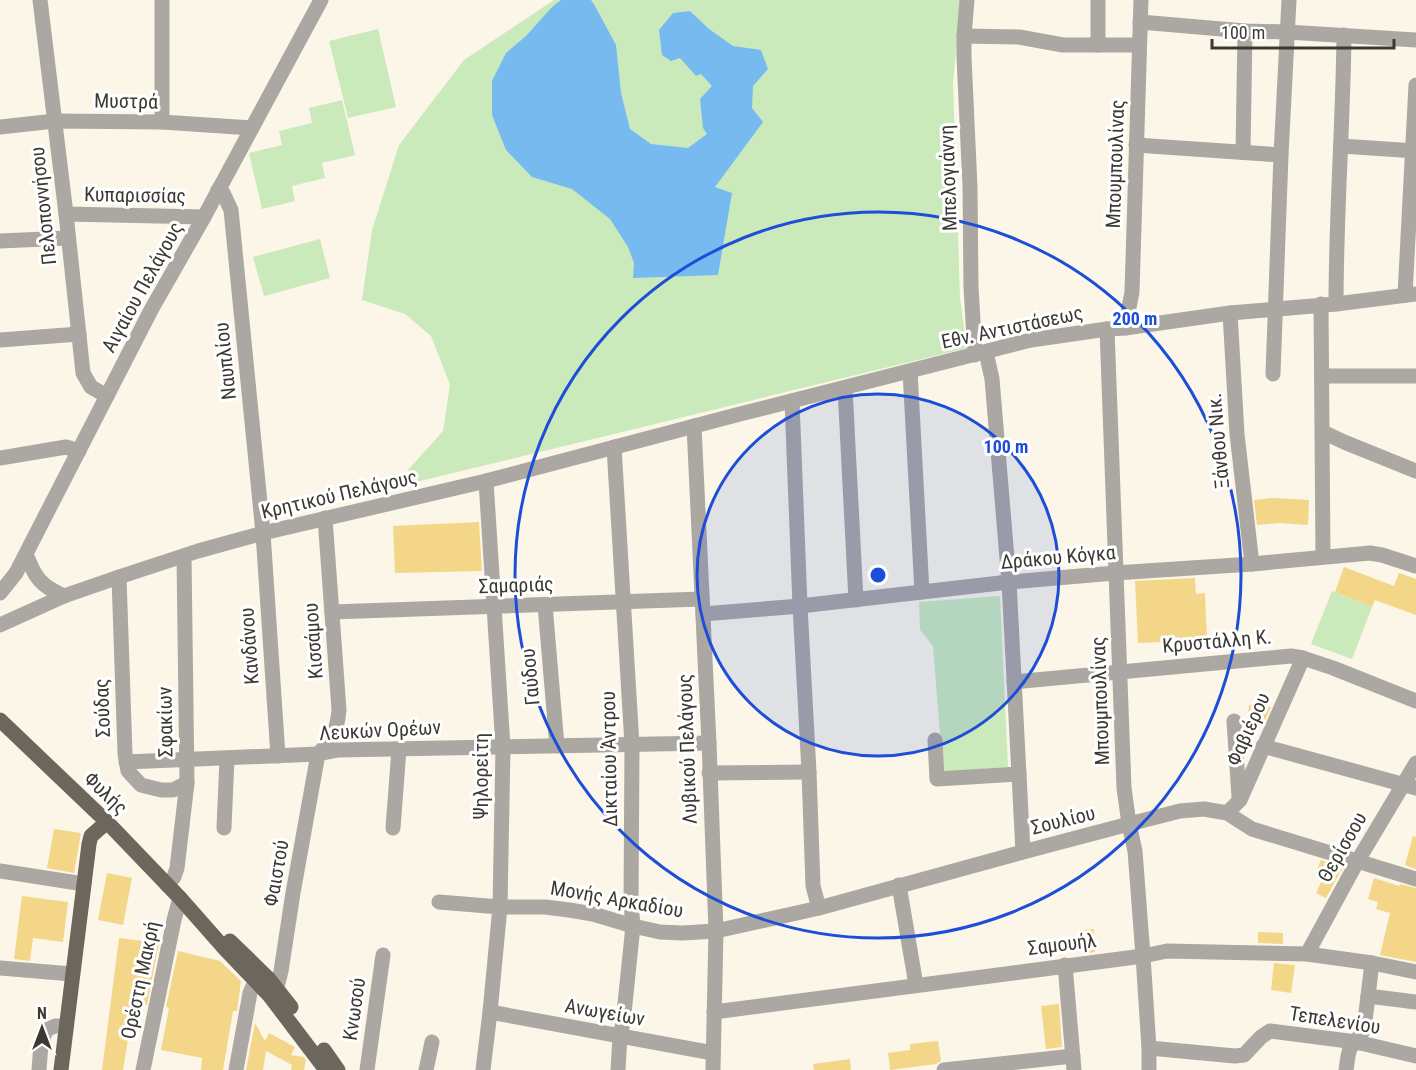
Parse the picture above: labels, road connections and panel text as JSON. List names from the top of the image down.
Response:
{
  "streets": {
    "main road": ["Φυλής"],
    "street": [
      "Μυστρά",
      "Μπουμπουλίνας",
      "Μπελογιάννη",
      "Κυπαρισσίας",
      "Πελοποννήσου",
      "Αιγαίου Πελάγους",
      "Εθν. Αντιστάσεως",
      "Ναυπλίου",
      "Ξάνθου Νικ.",
      "Κρητικού Πελάγους",
      "Δράκου Κόγκα",
      "Σαμαριάς",
      "Κισσάμου",
      "Κρυστάλλη Κ.",
      "Κανδάνου",
      "Γαύδου",
      "Σούδας",
      "Σφακίων",
      "Φαβιέρου",
      "Λευκών Ορέων",
      "Λυβικού Πελάγους",
      "Δικταίου Άντρου",
      "Ψηλορείτη",
      "Σουλίου",
      "Θερίσσου",
      "Φαιστού",
      "Μονής Αρκαδίου",
      "Σαμουήλ",
      "Ορέστη Μακρή",
      "Κνωσού",
      "Ανωγείων",
      "Τεπελενίου"
    ]
  },
  "crossings": [
    ["Μυστρά", "Πελοποννήσου"],
    ["Μυστρά", "Αιγαίου Πελάγους"],
    ["Μπουμπουλίνας", "Εθν. Αντιστάσεως"],
    ["Μπουμπουλίνας", "Δράκου Κόγκα"],
    ["Μπουμπουλίνας", "Κρυστάλλη Κ."],
    ["Μπουμπουλίνας", "Σουλίου"],
    ["Μπουμπουλίνας", "Σαμουήλ"],
    ["Μπουμπουλίνας", "Τεπελενίου"],
    ["Μπελογιάννη", "Εθν. Αντιστάσεως"],
    ["Μπελογιάννη", "Δράκου Κόγκα"],
    ["Μπελογιάννη", "Κρυστάλλη Κ."],
    ["Μπελογιάννη", "Σουλίου"],
    ["Κυπαρισσίας", "Πελοποννήσου"],
    ["Κυπαρισσίας", "Αιγαίου Πελάγους"],
    ["Πελοποννήσου", "Αιγαίου Πελάγους"],
    ["Αιγαίου Πελάγους", "Ναυπλίου"],
    ["Εθν. Αντιστάσεως", "Ξάνθου Νικ."],
    ["Εθν. Αντιστάσεως", "Κρητικού Πελάγους"],
    ["Εθν. Αντιστάσεως", "Λυβικού Πελάγους"],
    ["Ναυπλίου", "Κρητικού Πελάγους"],
    ["Ναυπλίου", "Κανδάνου"],
    ["Ξάνθου Νικ.", "Δράκου Κόγκα"],
    ["Κρητικού Πελάγους", "Κισσάμου"],
    ["Κρητικού Πελάγους", "Κανδάνου"],
    ["Κρητικού Πελάγους", "Σούδας"],
    ["Κρητικού Πελάγους", "Σφακίων"],
    ["Κρητικού Πελάγους", "Λυβικού Πελάγους"],
    ["Κρητικού Πελάγους", "Δικταίου Άντρου"],
    ["Κρητικού Πελάγους", "Ψηλορείτη"],
    ["Δράκου Κόγκα", "Σαμαριάς"],
    ["Δράκου Κόγκα", "Λυβικού Πελάγους"],
    ["Σαμαριάς", "Κισσάμου"],
    ["Σαμαριάς", "Γαύδου"],
    ["Σαμαριάς", "Λυβικού Πελάγους"],
    ["Σαμαριάς", "Δικταίου Άντρου"],
    ["Σαμαριάς", "Ψηλορείτη"],
    ["Κισσάμου", "Λευκών Ορέων"],
    ["Κισσάμου", "Φαιστού"],
    ["Κρυστάλλη Κ.", "Φαβιέρου"],
    ["Κανδάνου", "Λευκών Ορέων"],
    ["Γαύδου", "Λευκών Ορέων"],
    ["Σούδας", "Σφακίων"],
    ["Σούδας", "Λευκών Ορέων"],
    ["Σφακίων", "Λευκών Ορέων"],
    ["Σφακίων", "Φυλής"],
    ["Φαβιέρου", "Σουλίου"],
    ["Λευκών Ορέων", "Λυβικού Πελάγους"],
    ["Λευκών Ορέων", "Δικταίου Άντρου"],
    ["Λευκών Ορέων", "Ψηλορείτη"],
    ["Λευκών Ορέων", "Φαιστού"],
    ["Λυβικού Πελάγους", "Σουλίου"],
    ["Λυβικού Πελάγους", "Μονής Αρκαδίου"],
    ["Λυβικού Πελάγους", "Σαμουήλ"],
    ["Λυβικού Πελάγους", "Ανωγείων"],
    ["Δικταίου Άντρου", "Μονής Αρκαδίου"],
    ["Δικταίου Άντρου", "Ανωγείων"],
    ["Ψηλορείτη", "Μονής Αρκαδίου"],
    ["Ψηλορείτη", "Ανωγείων"],
    ["Φυλής", "Φαιστού"],
    ["Φυλής", "Ορέστη Μακρή"],
    ["Σουλίου", "Θερίσσου"],
    ["Σουλίου", "Μονής Αρκαδίου"],
    ["Θερίσσου", "Σαμουήλ"]
  ],
  "scale_bar": "100 m",
  "north": "top",
  "rings": ["200 m", "100 m"]
}
